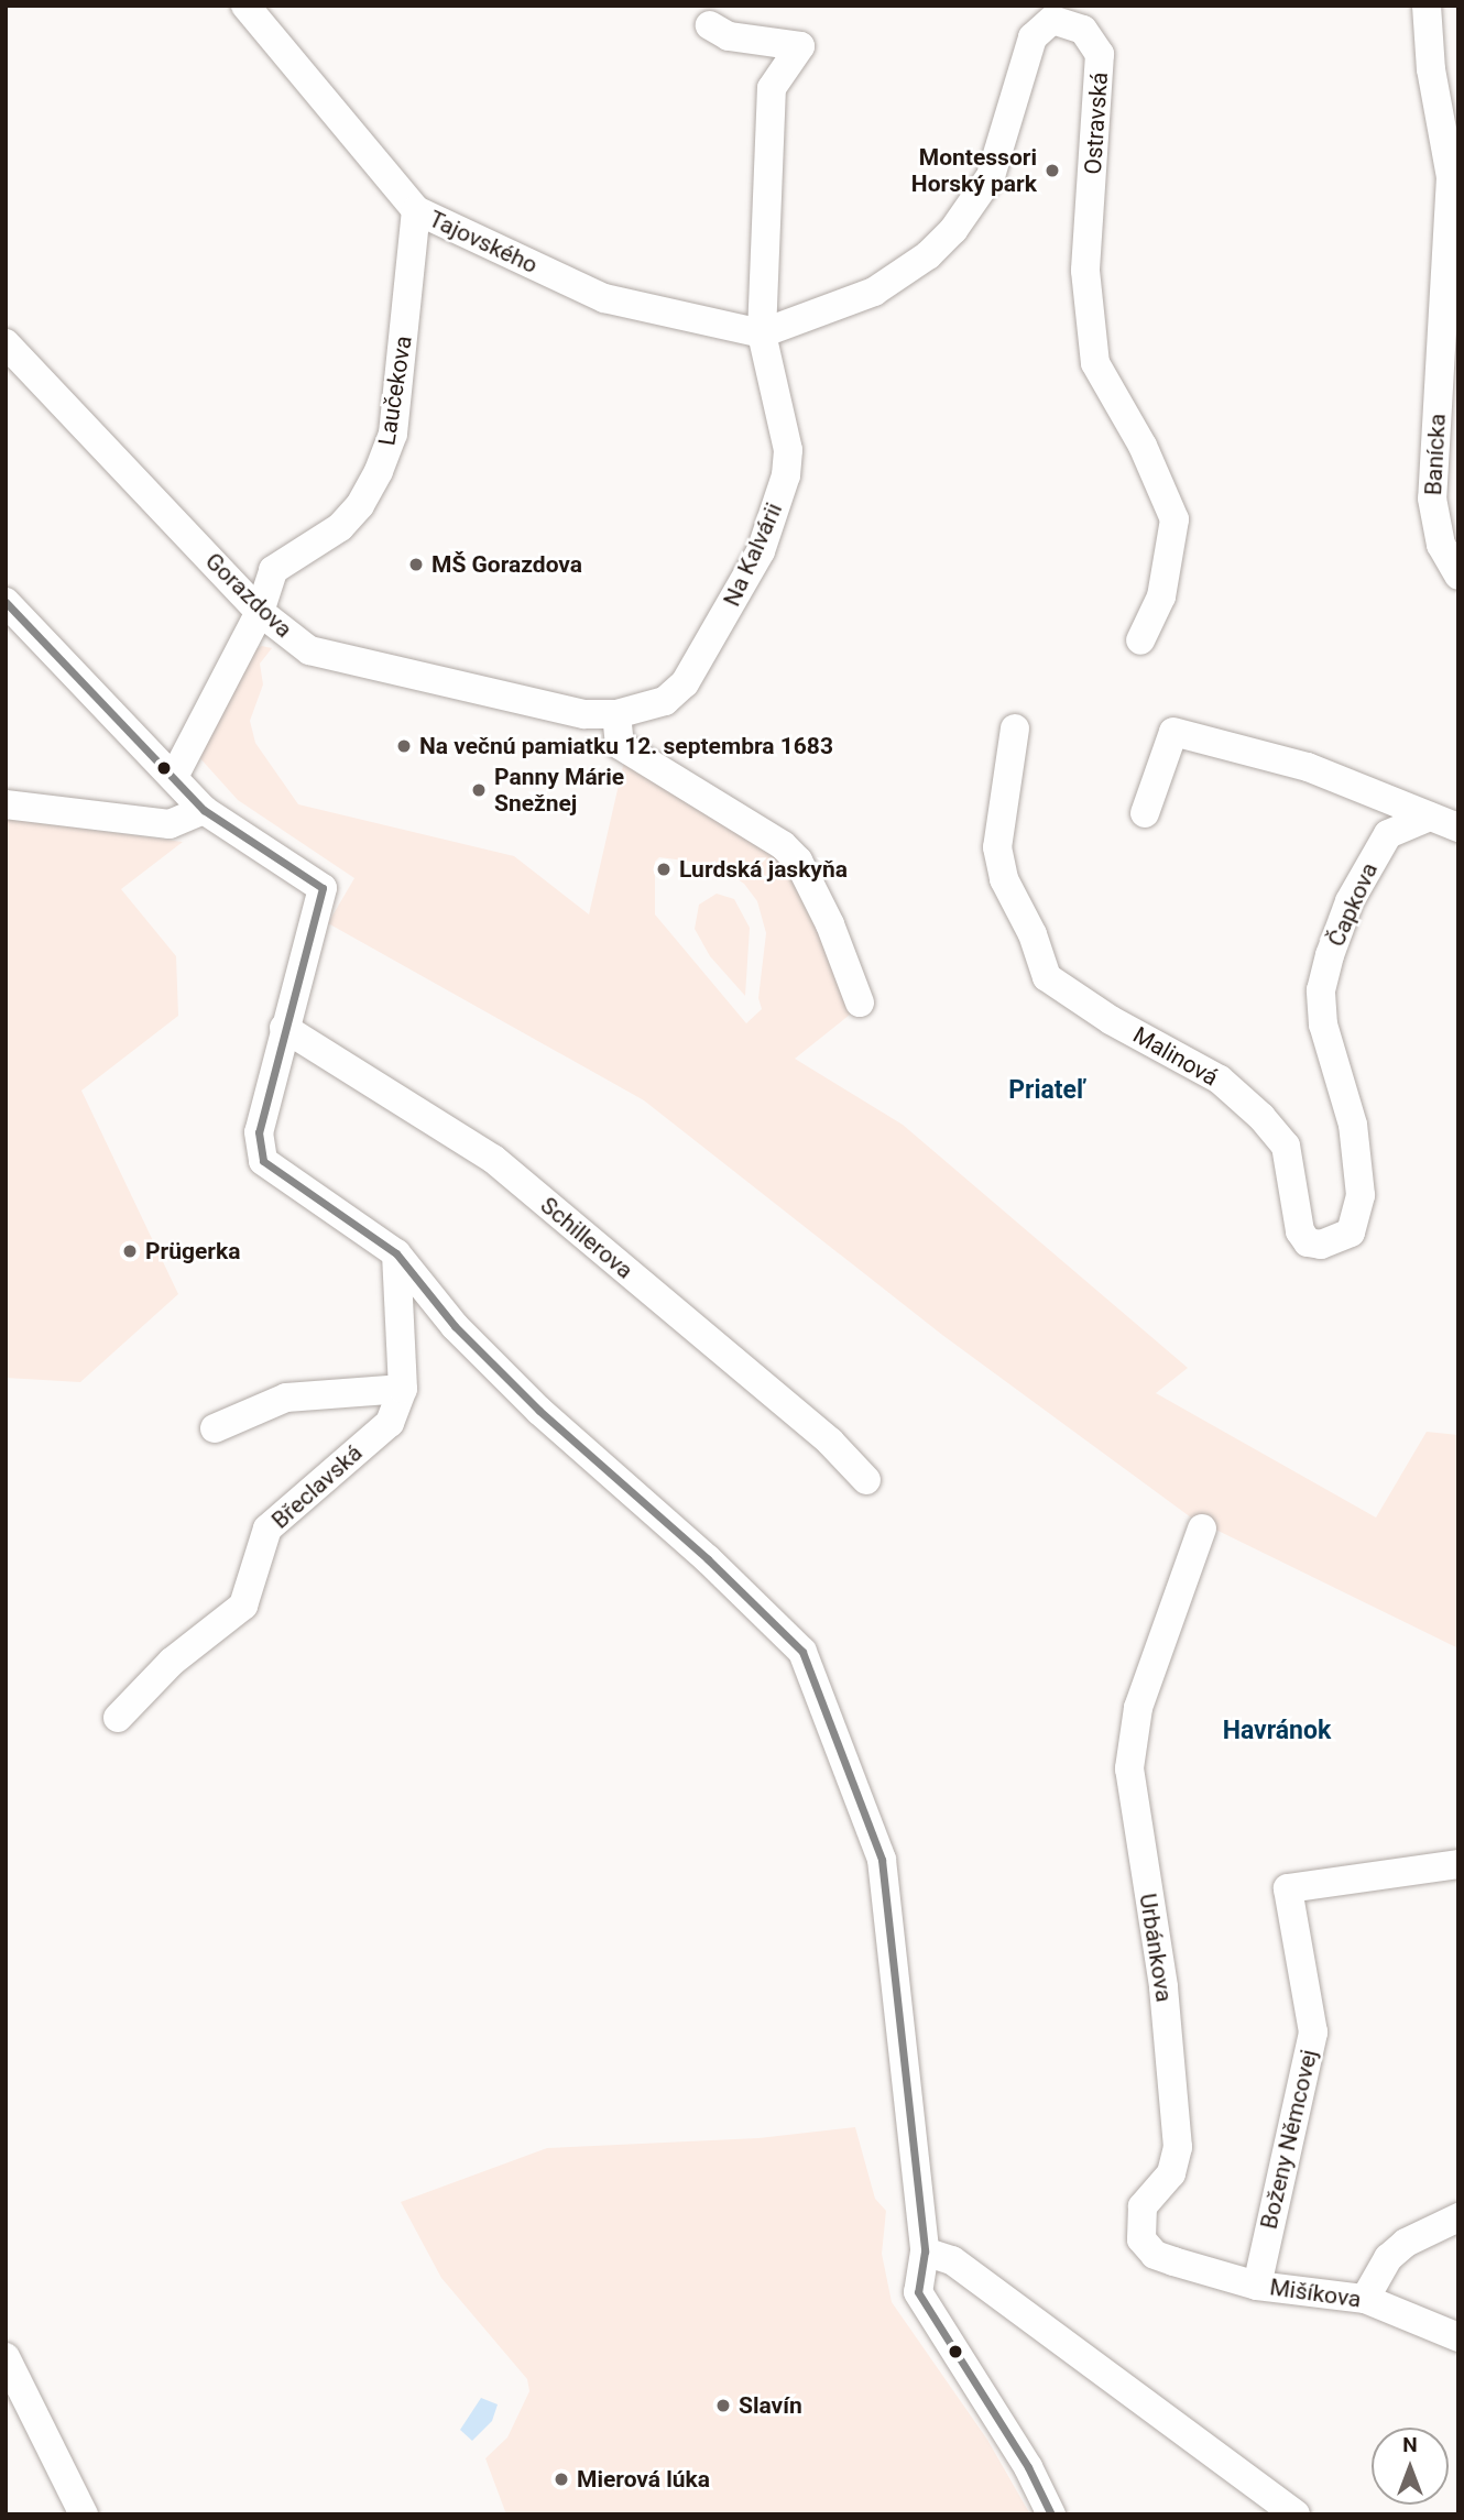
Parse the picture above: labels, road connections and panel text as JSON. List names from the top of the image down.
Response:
{
  "streets": {
    "street": [
      "Ostravská",
      "Tajovského",
      "Laučekova",
      "Banícka",
      "Na Kalvárii",
      "Gorazdova",
      "Čapkova",
      "Malinová",
      "Schillerova",
      "Břeclavská",
      "Urbánkova",
      "Boženy Němcovej",
      "Mišíkova"
    ]
  },
  "crossings": [
    ["Ostravská", "Tajovského"],
    ["Ostravská", "Na Kalvárii"],
    ["Tajovského", "Laučekova"],
    ["Tajovského", "Na Kalvárii"],
    ["Laučekova", "Gorazdova"],
    ["Na Kalvárii", "Gorazdova"],
    ["Čapkova", "Malinová"],
    ["Urbánkova", "Boženy Němcovej"],
    ["Urbánkova", "Mišíkova"],
    ["Boženy Němcovej", "Mišíkova"]
  ],
  "districts": ["Priateľ", "Havránok"],
  "places": [
    "Montessori Horský park",
    "MŠ Gorazdova",
    "Na večnú pamiatku 12. septembra 1683",
    "Panny Márie Snežnej",
    "Lurdská jaskyňa",
    "Prügerka",
    "Slavín",
    "Mierová lúka"
  ],
  "north": "top"
}
